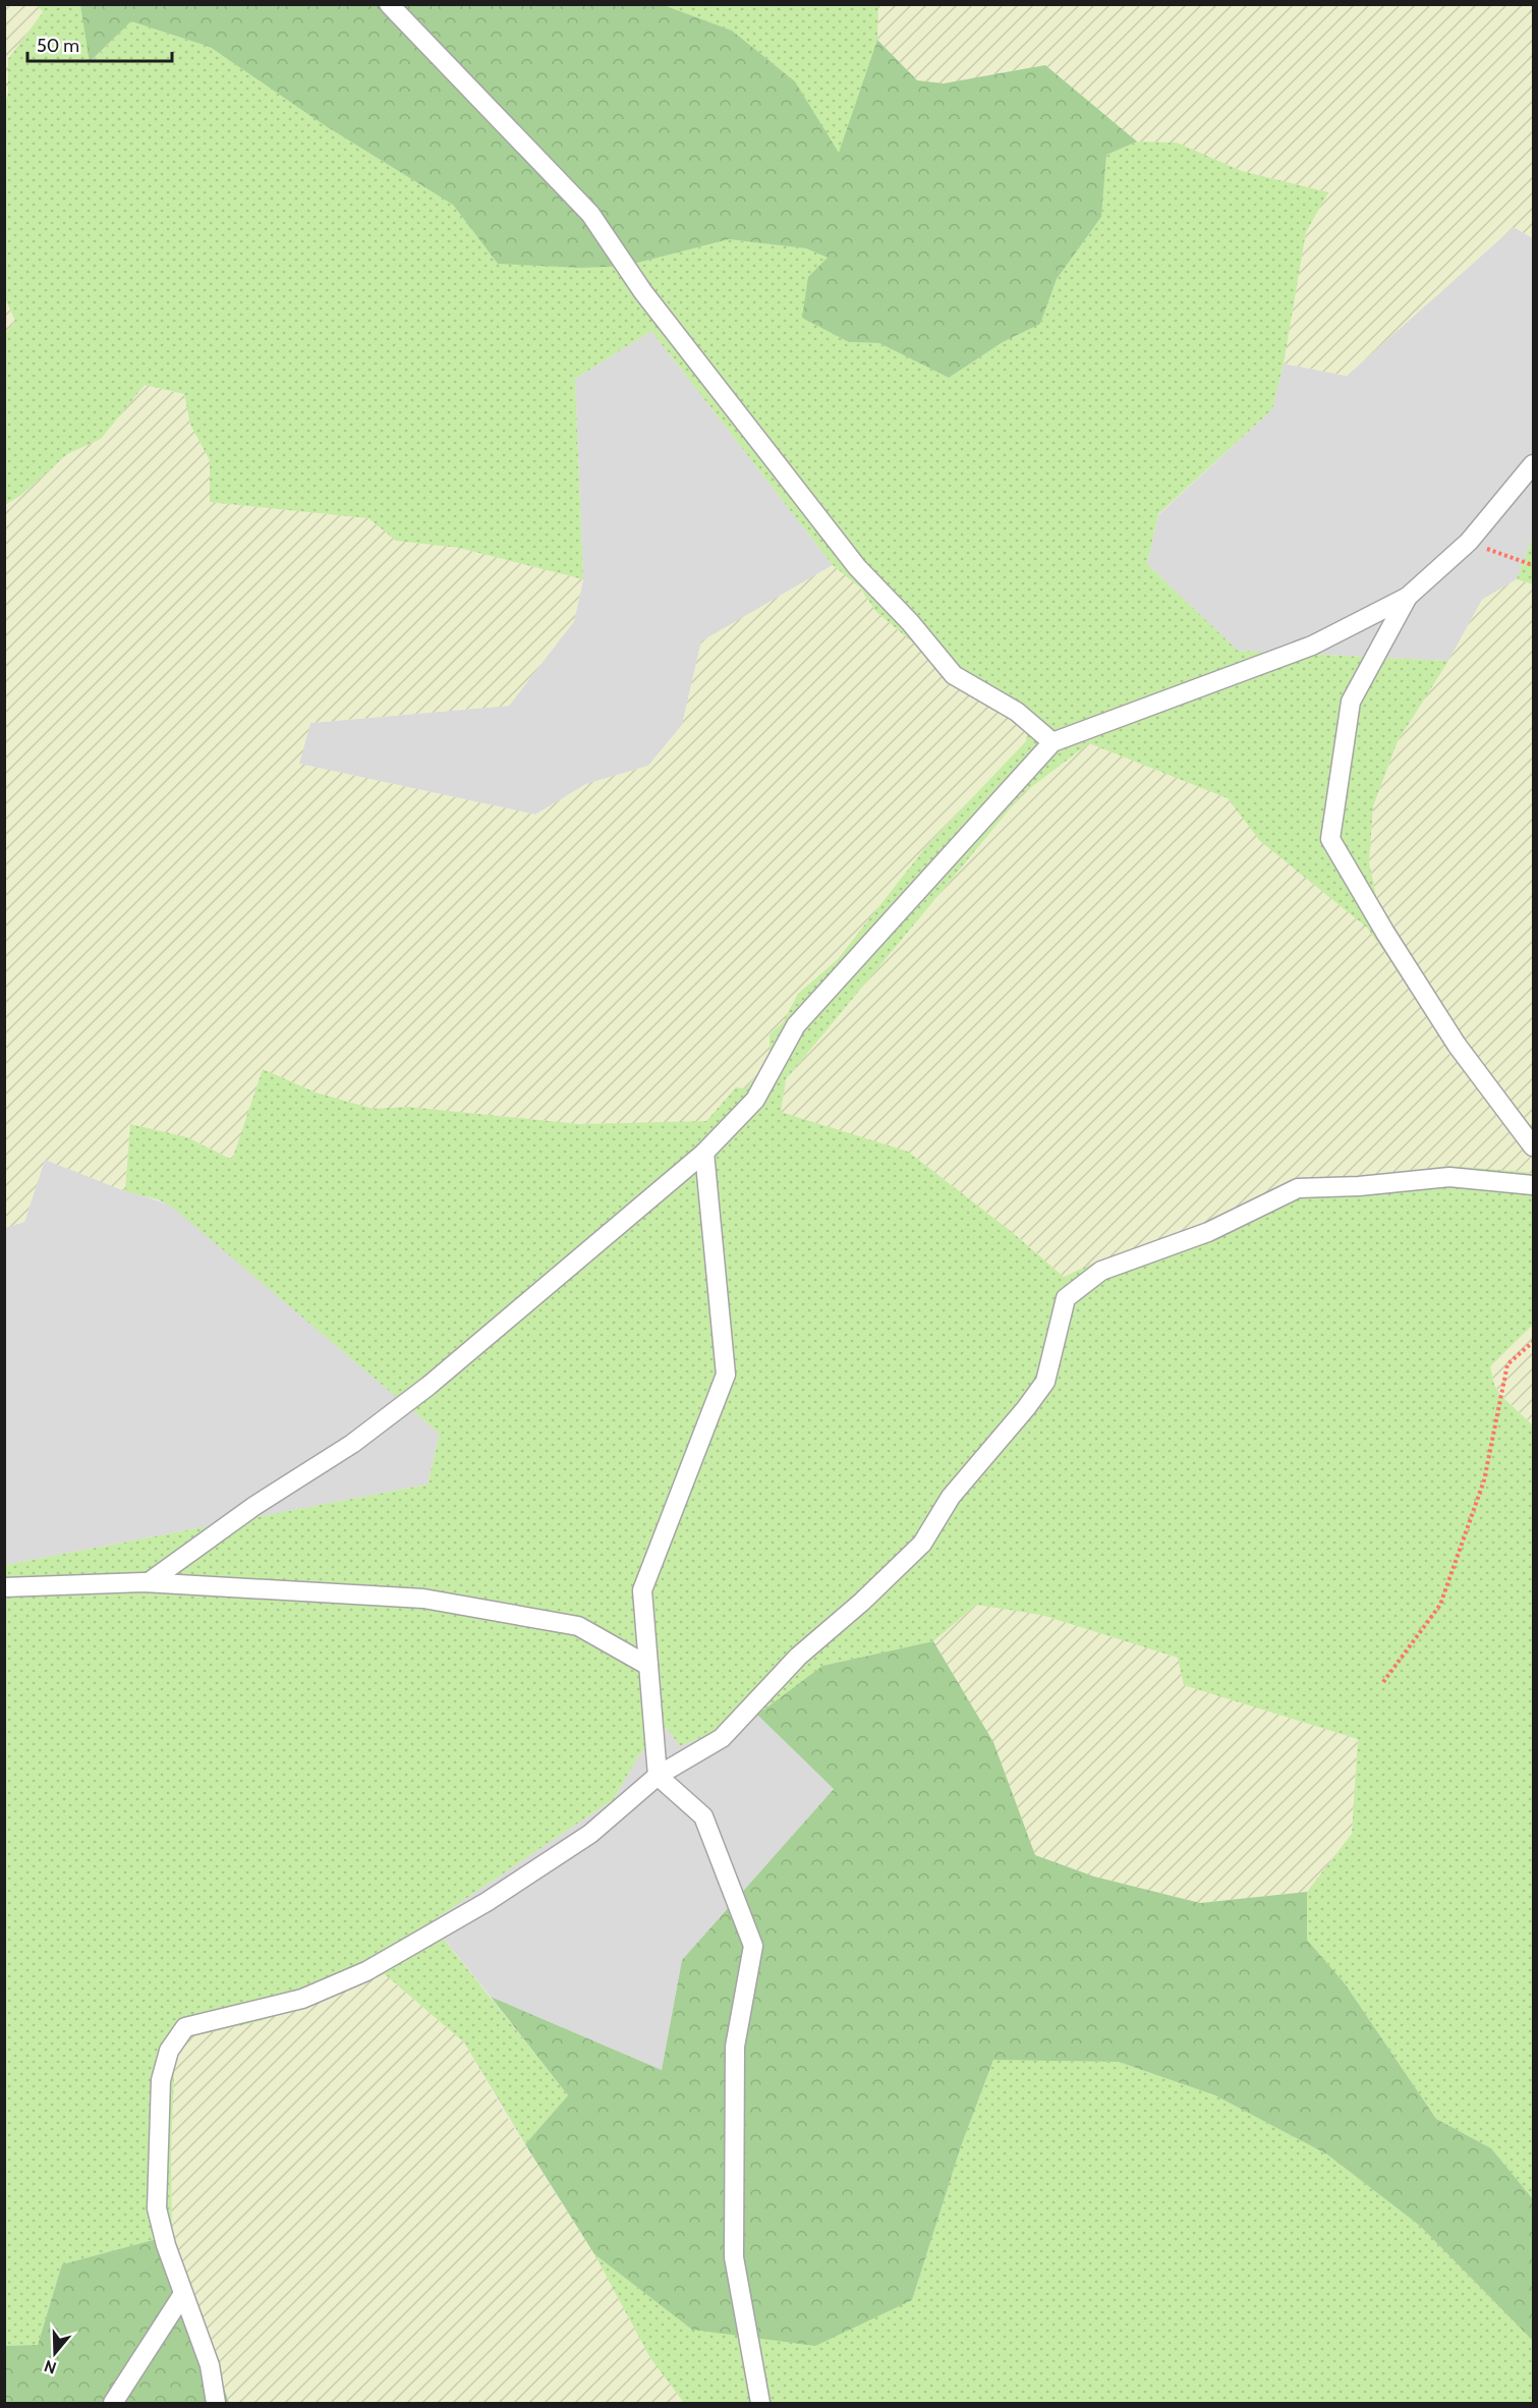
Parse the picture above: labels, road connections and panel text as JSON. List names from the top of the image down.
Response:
{
  "scale_bar": "50 m",
  "north": "bottom"
}
